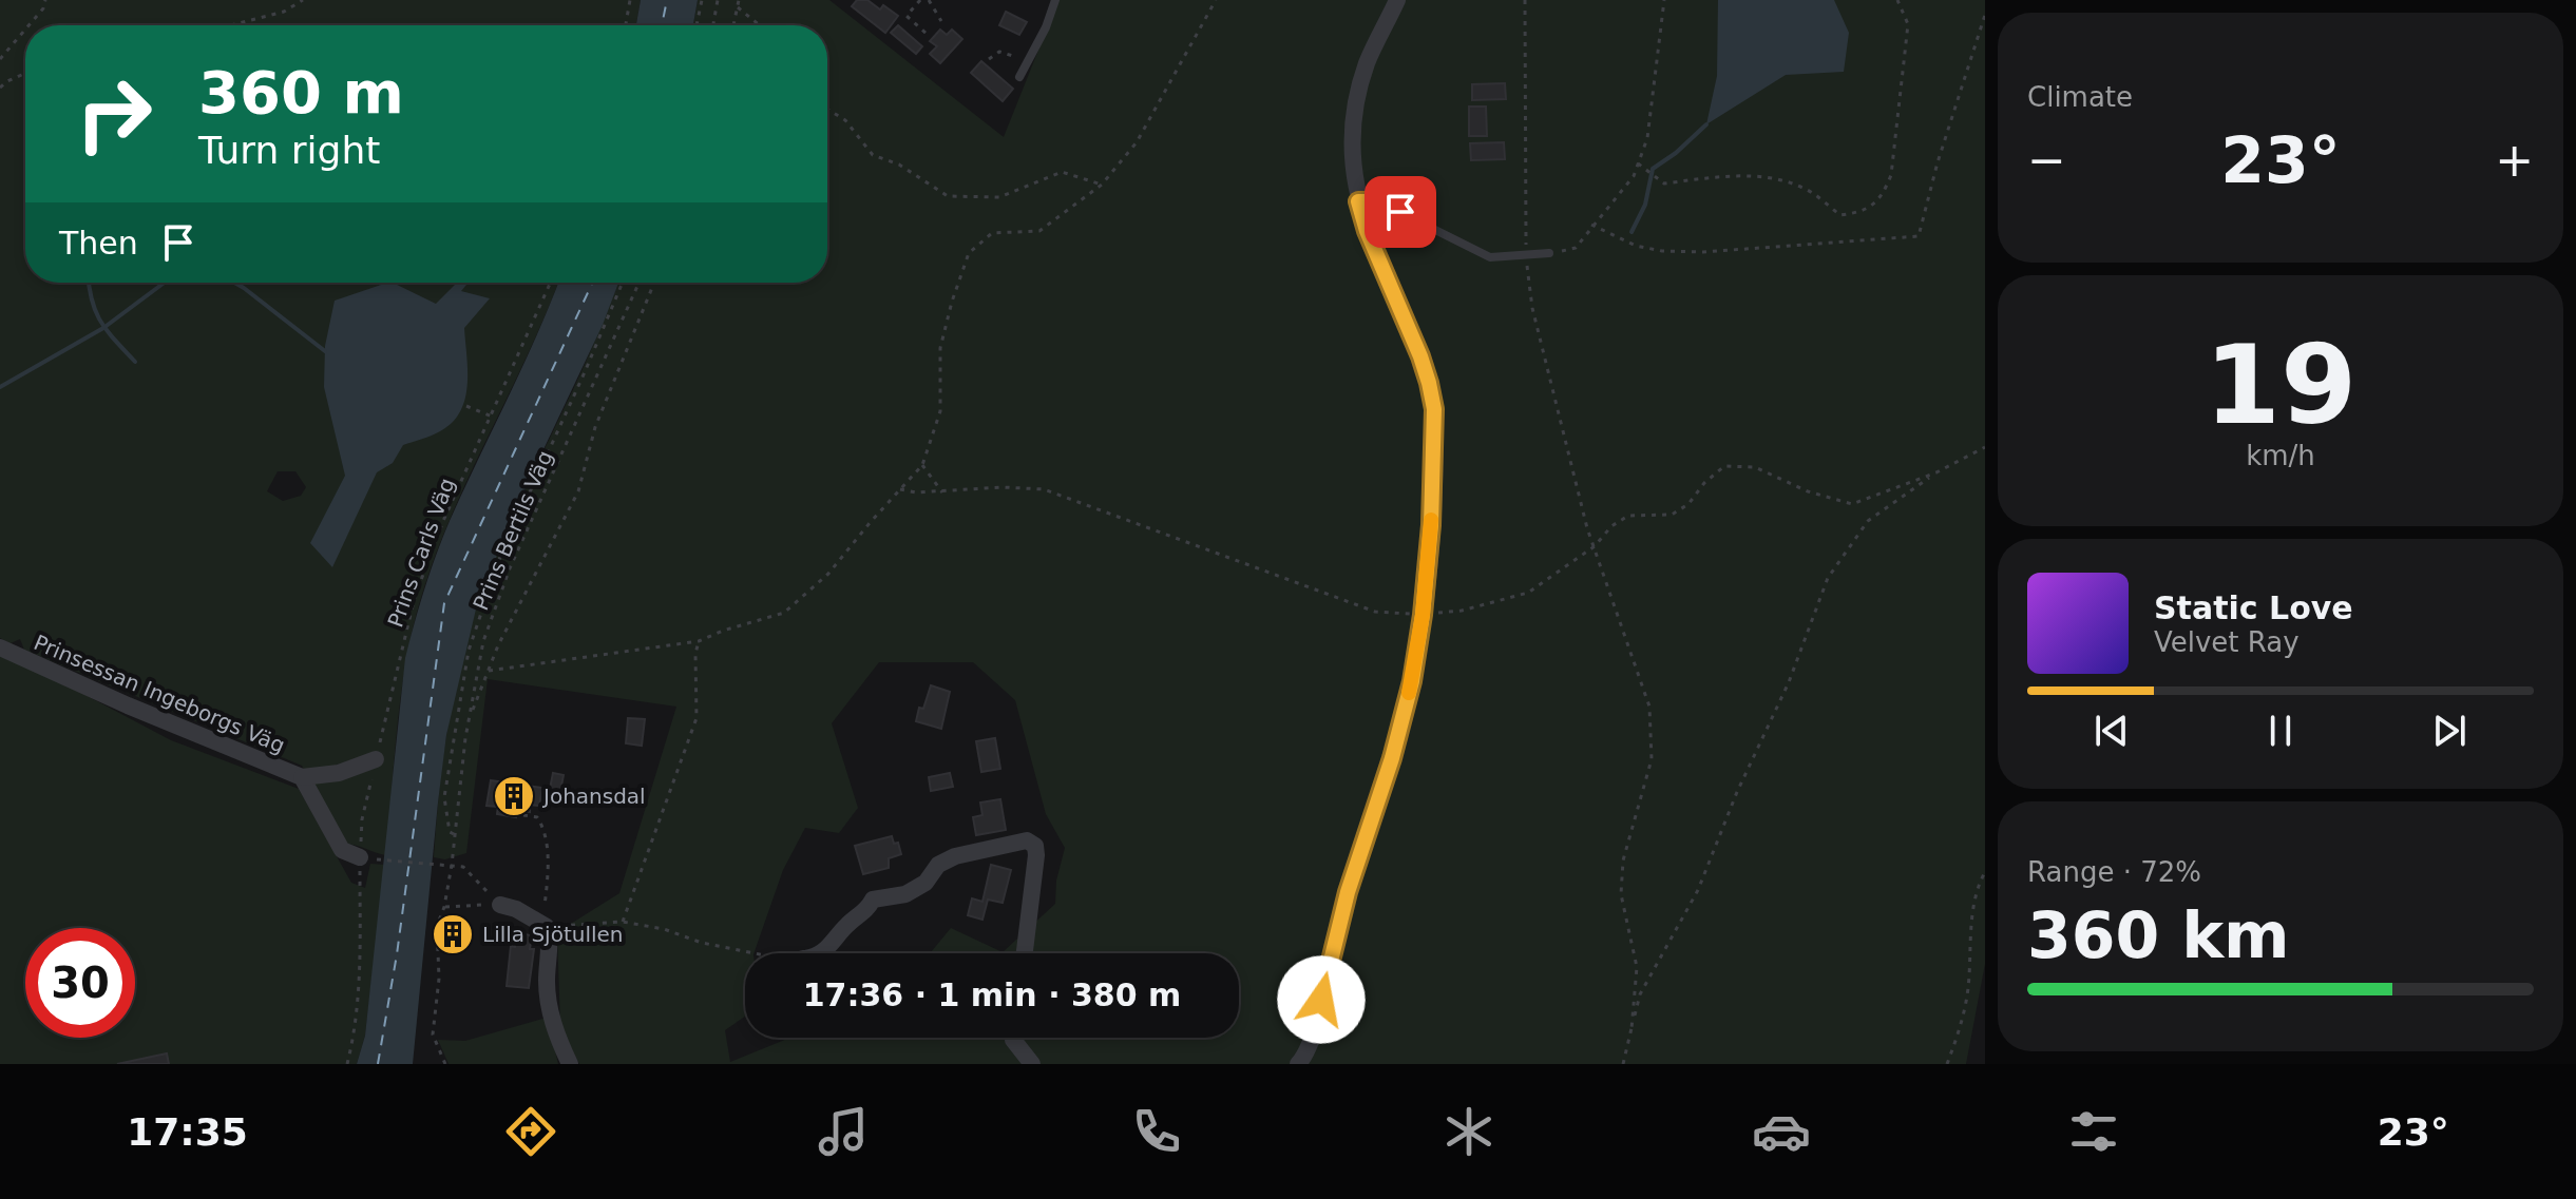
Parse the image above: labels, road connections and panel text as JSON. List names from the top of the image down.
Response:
{
  "streets": {
    "street": ["Prinsessan Ingeborgs Väg"],
    "path": ["Prins Bertils Väg", "Prins Carls Väg"]
  },
  "crossings": [
    ["Prins Carls Väg", "Prinsessan Ingeborgs Väg"]
  ],
  "places": {
    "building": ["Johansdal", "Lilla Sjötullen"]
  },
  "page": {
    "tile": [
      "Climate",
      ["19", "km/h"],
      ["Range · 72%", "360 km"]
    ],
    "turn": ["360 m", "Turn right"],
    "heat": ["−", "23°", "+"],
    "then": "Then",
    "song": ["Static Love", "Velvet Ray"],
    "limit": "30",
    "trip": "17:36 · 1 min · 380 m",
    "tabs": ["17:35", "23°"]
  }
}
